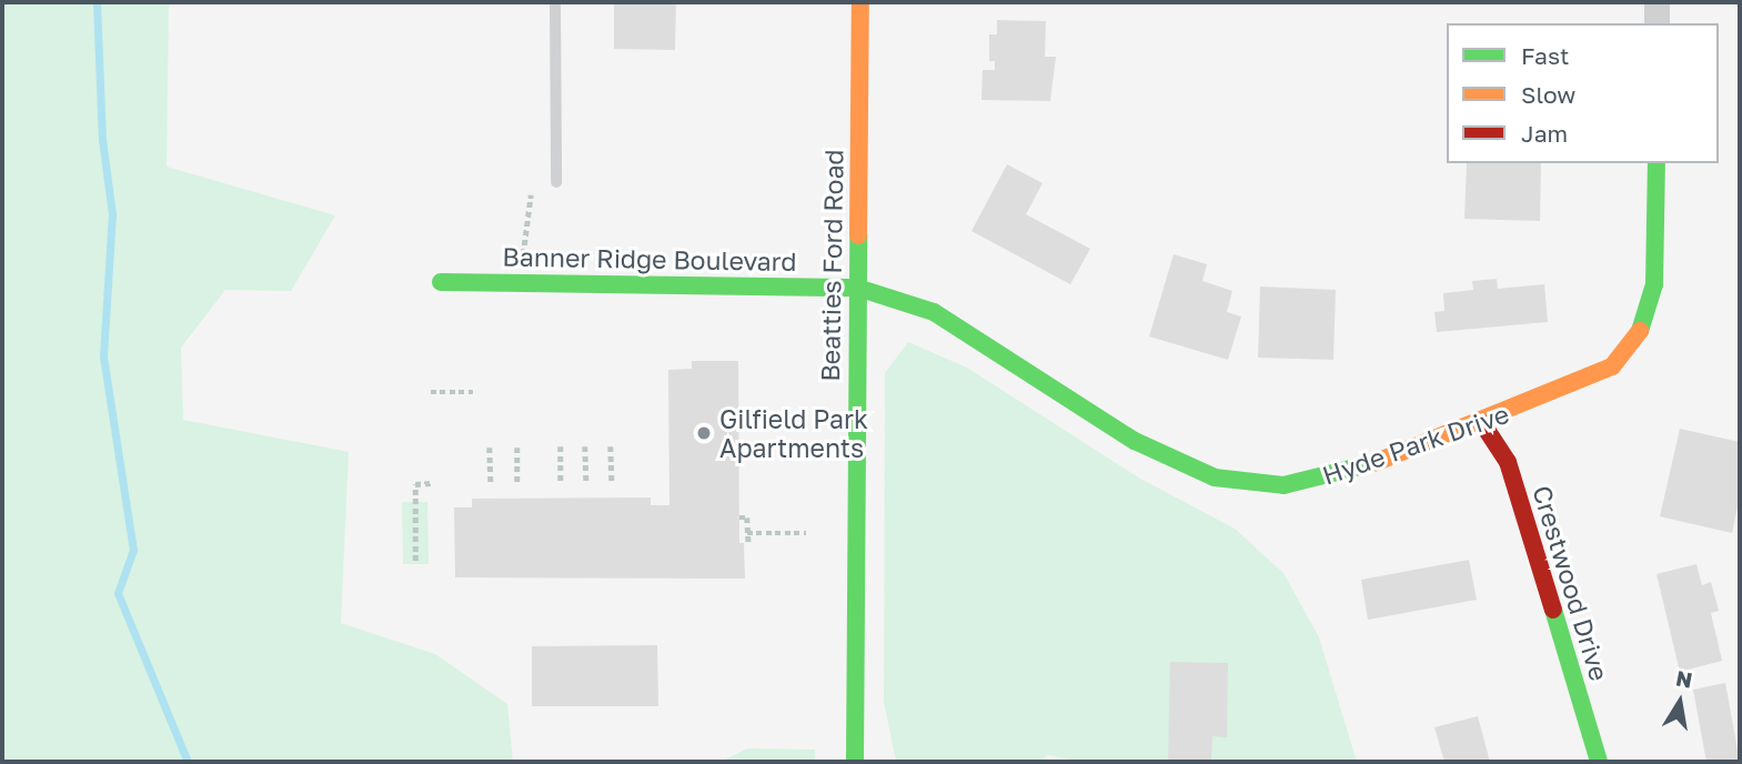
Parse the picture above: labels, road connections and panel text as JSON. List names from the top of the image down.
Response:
{
  "streets": {
    "street": [
      "Banner Ridge Boulevard",
      "Beatties Ford Road",
      "Hyde Park Drive",
      "Crestwood Drive"
    ]
  },
  "crossings": [
    ["Banner Ridge Boulevard", "Beatties Ford Road"],
    ["Banner Ridge Boulevard", "Hyde Park Drive"],
    ["Beatties Ford Road", "Hyde Park Drive"],
    ["Hyde Park Drive", "Crestwood Drive"]
  ],
  "places": ["Gilfield Park Apartments"],
  "legend": ["Fast", "Slow", "Jam"],
  "north": "top"
}
